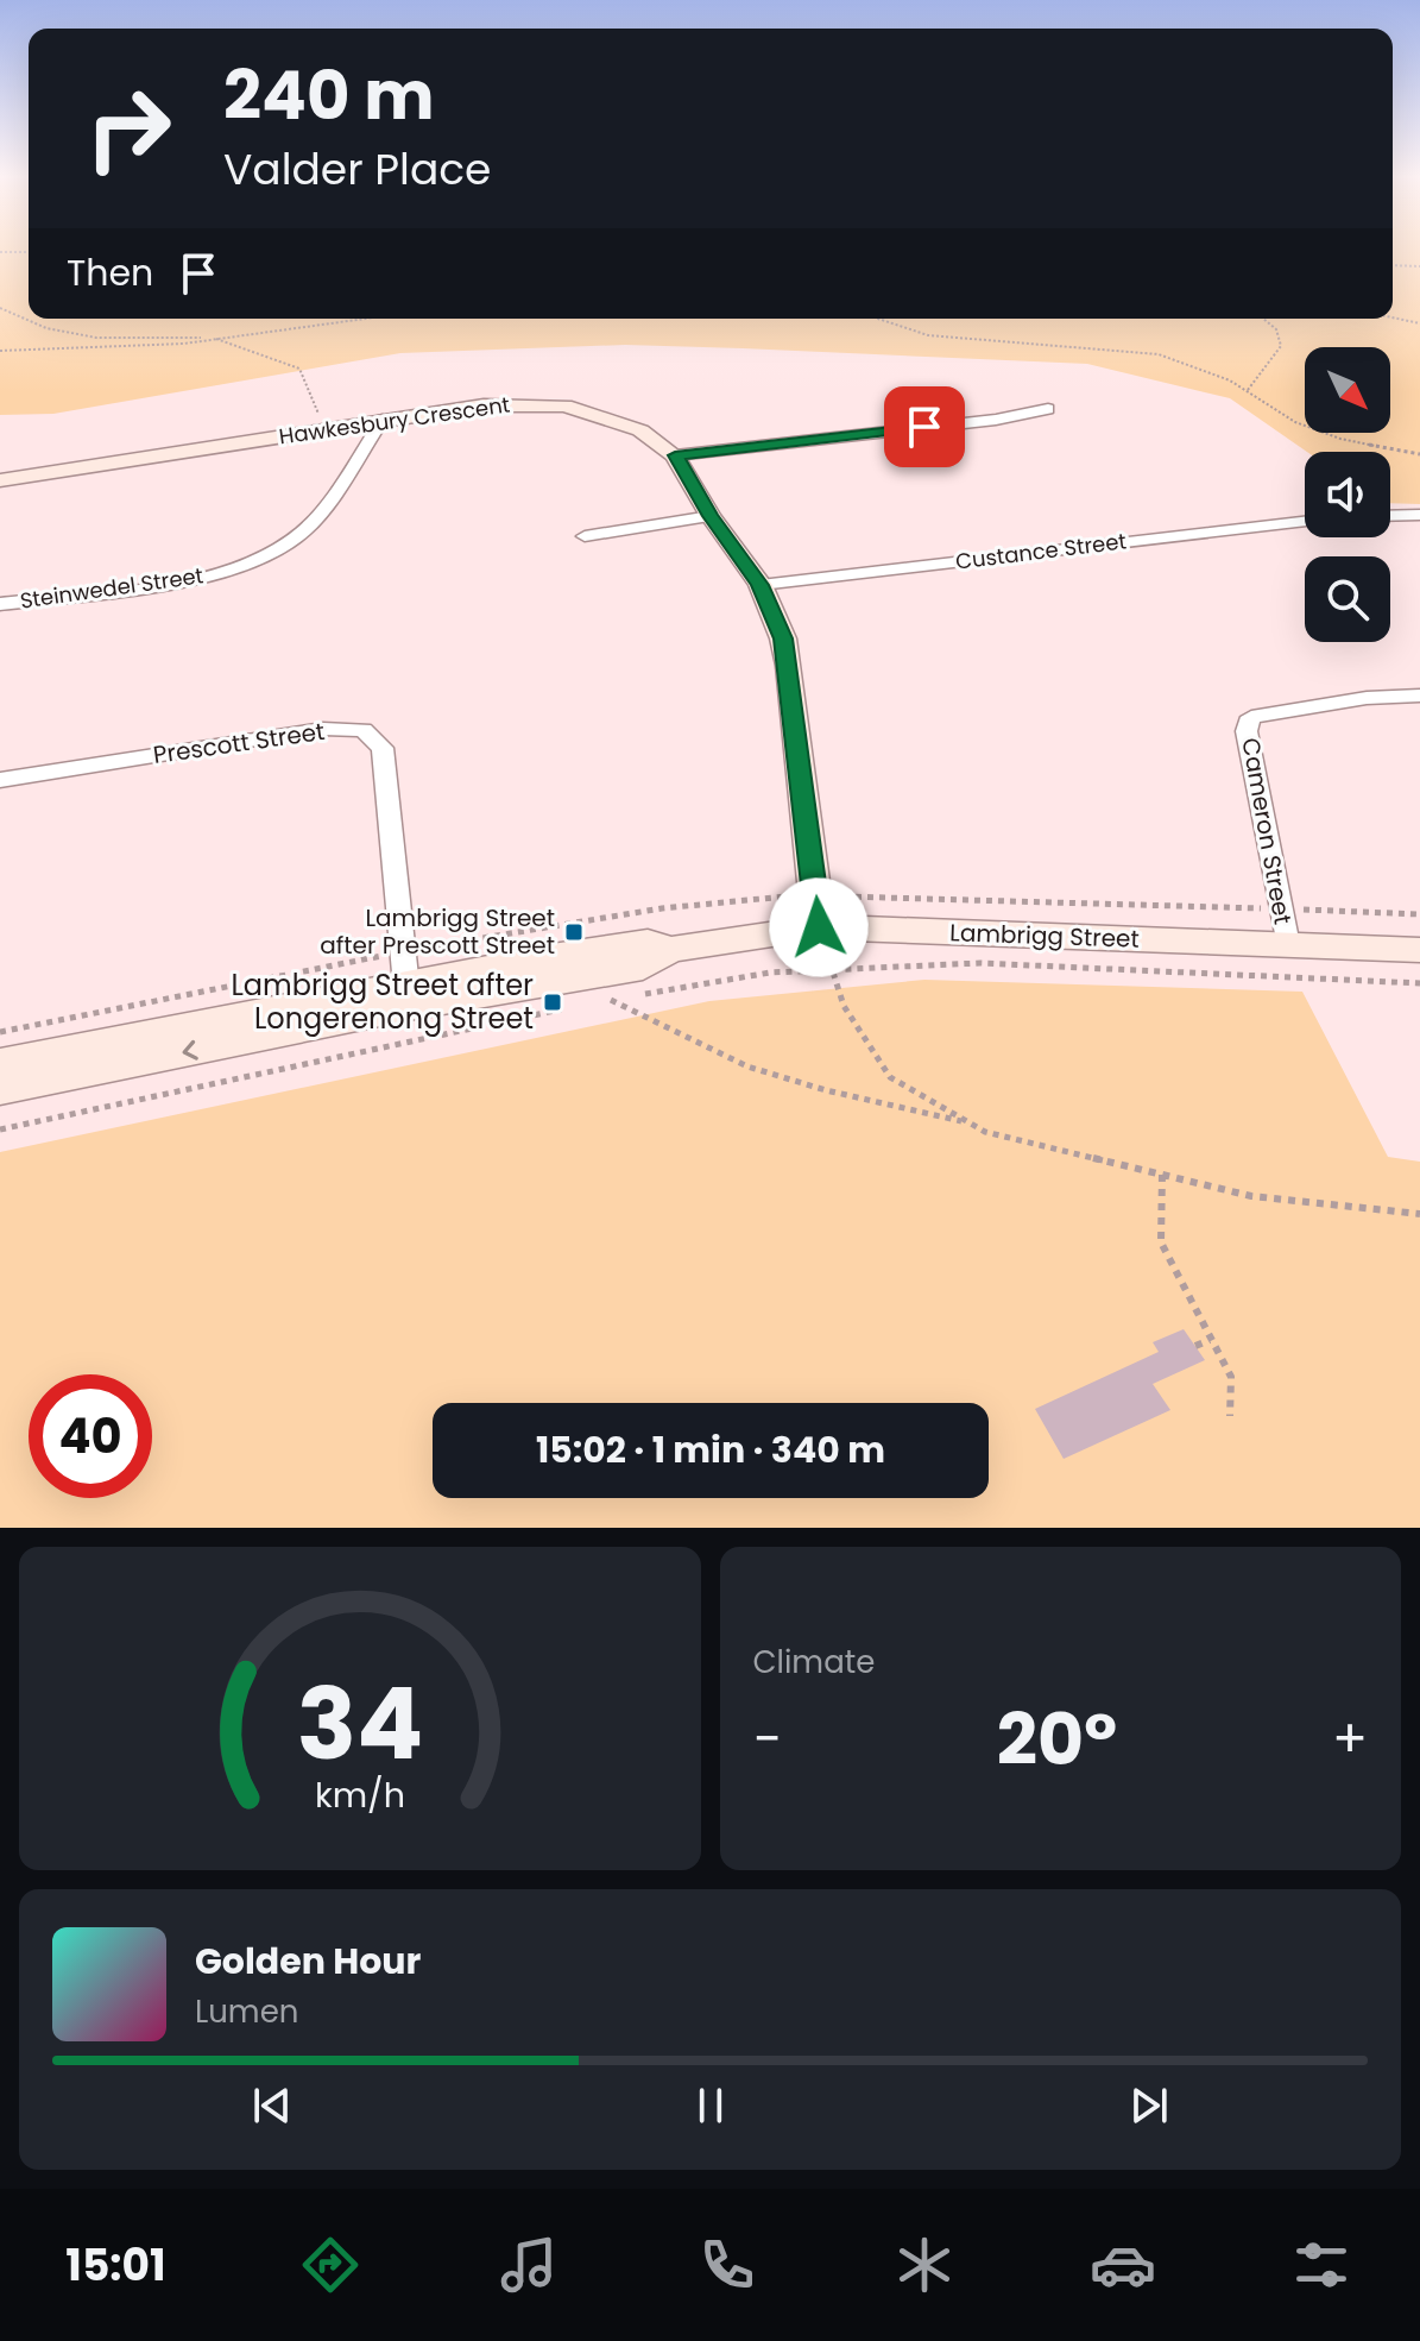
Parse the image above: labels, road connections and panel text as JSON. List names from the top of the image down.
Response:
{
  "streets": {
    "street": [
      "Hawkesbury Crescent",
      "Custance Street",
      "Steinwedel Street",
      "Prescott Street",
      "Cameron Street",
      "Lambrigg Street"
    ]
  },
  "crossings": [
    ["Hawkesbury Crescent", "Custance Street"],
    ["Hawkesbury Crescent", "Steinwedel Street"],
    ["Hawkesbury Crescent", "Lambrigg Street"],
    ["Prescott Street", "Lambrigg Street"],
    ["Cameron Street", "Lambrigg Street"]
  ],
  "places": {
    "transit": ["Lambrigg Street after Prescott Street", "Lambrigg Street after Longerenong Street"]
  },
  "north": "bottom right",
  "page": {
    "turn": ["240 m", "Valder Place"],
    "then": "Then",
    "limit": "40",
    "trip": "15:02 · 1 min · 340 m",
    "tile": "Climate",
    "heat": ["−", "20°", "+"],
    "song": ["Golden Hour", "Lumen"],
    "tabs": "15:01",
    "gauge": ["34", "km/h"]
  }
}
